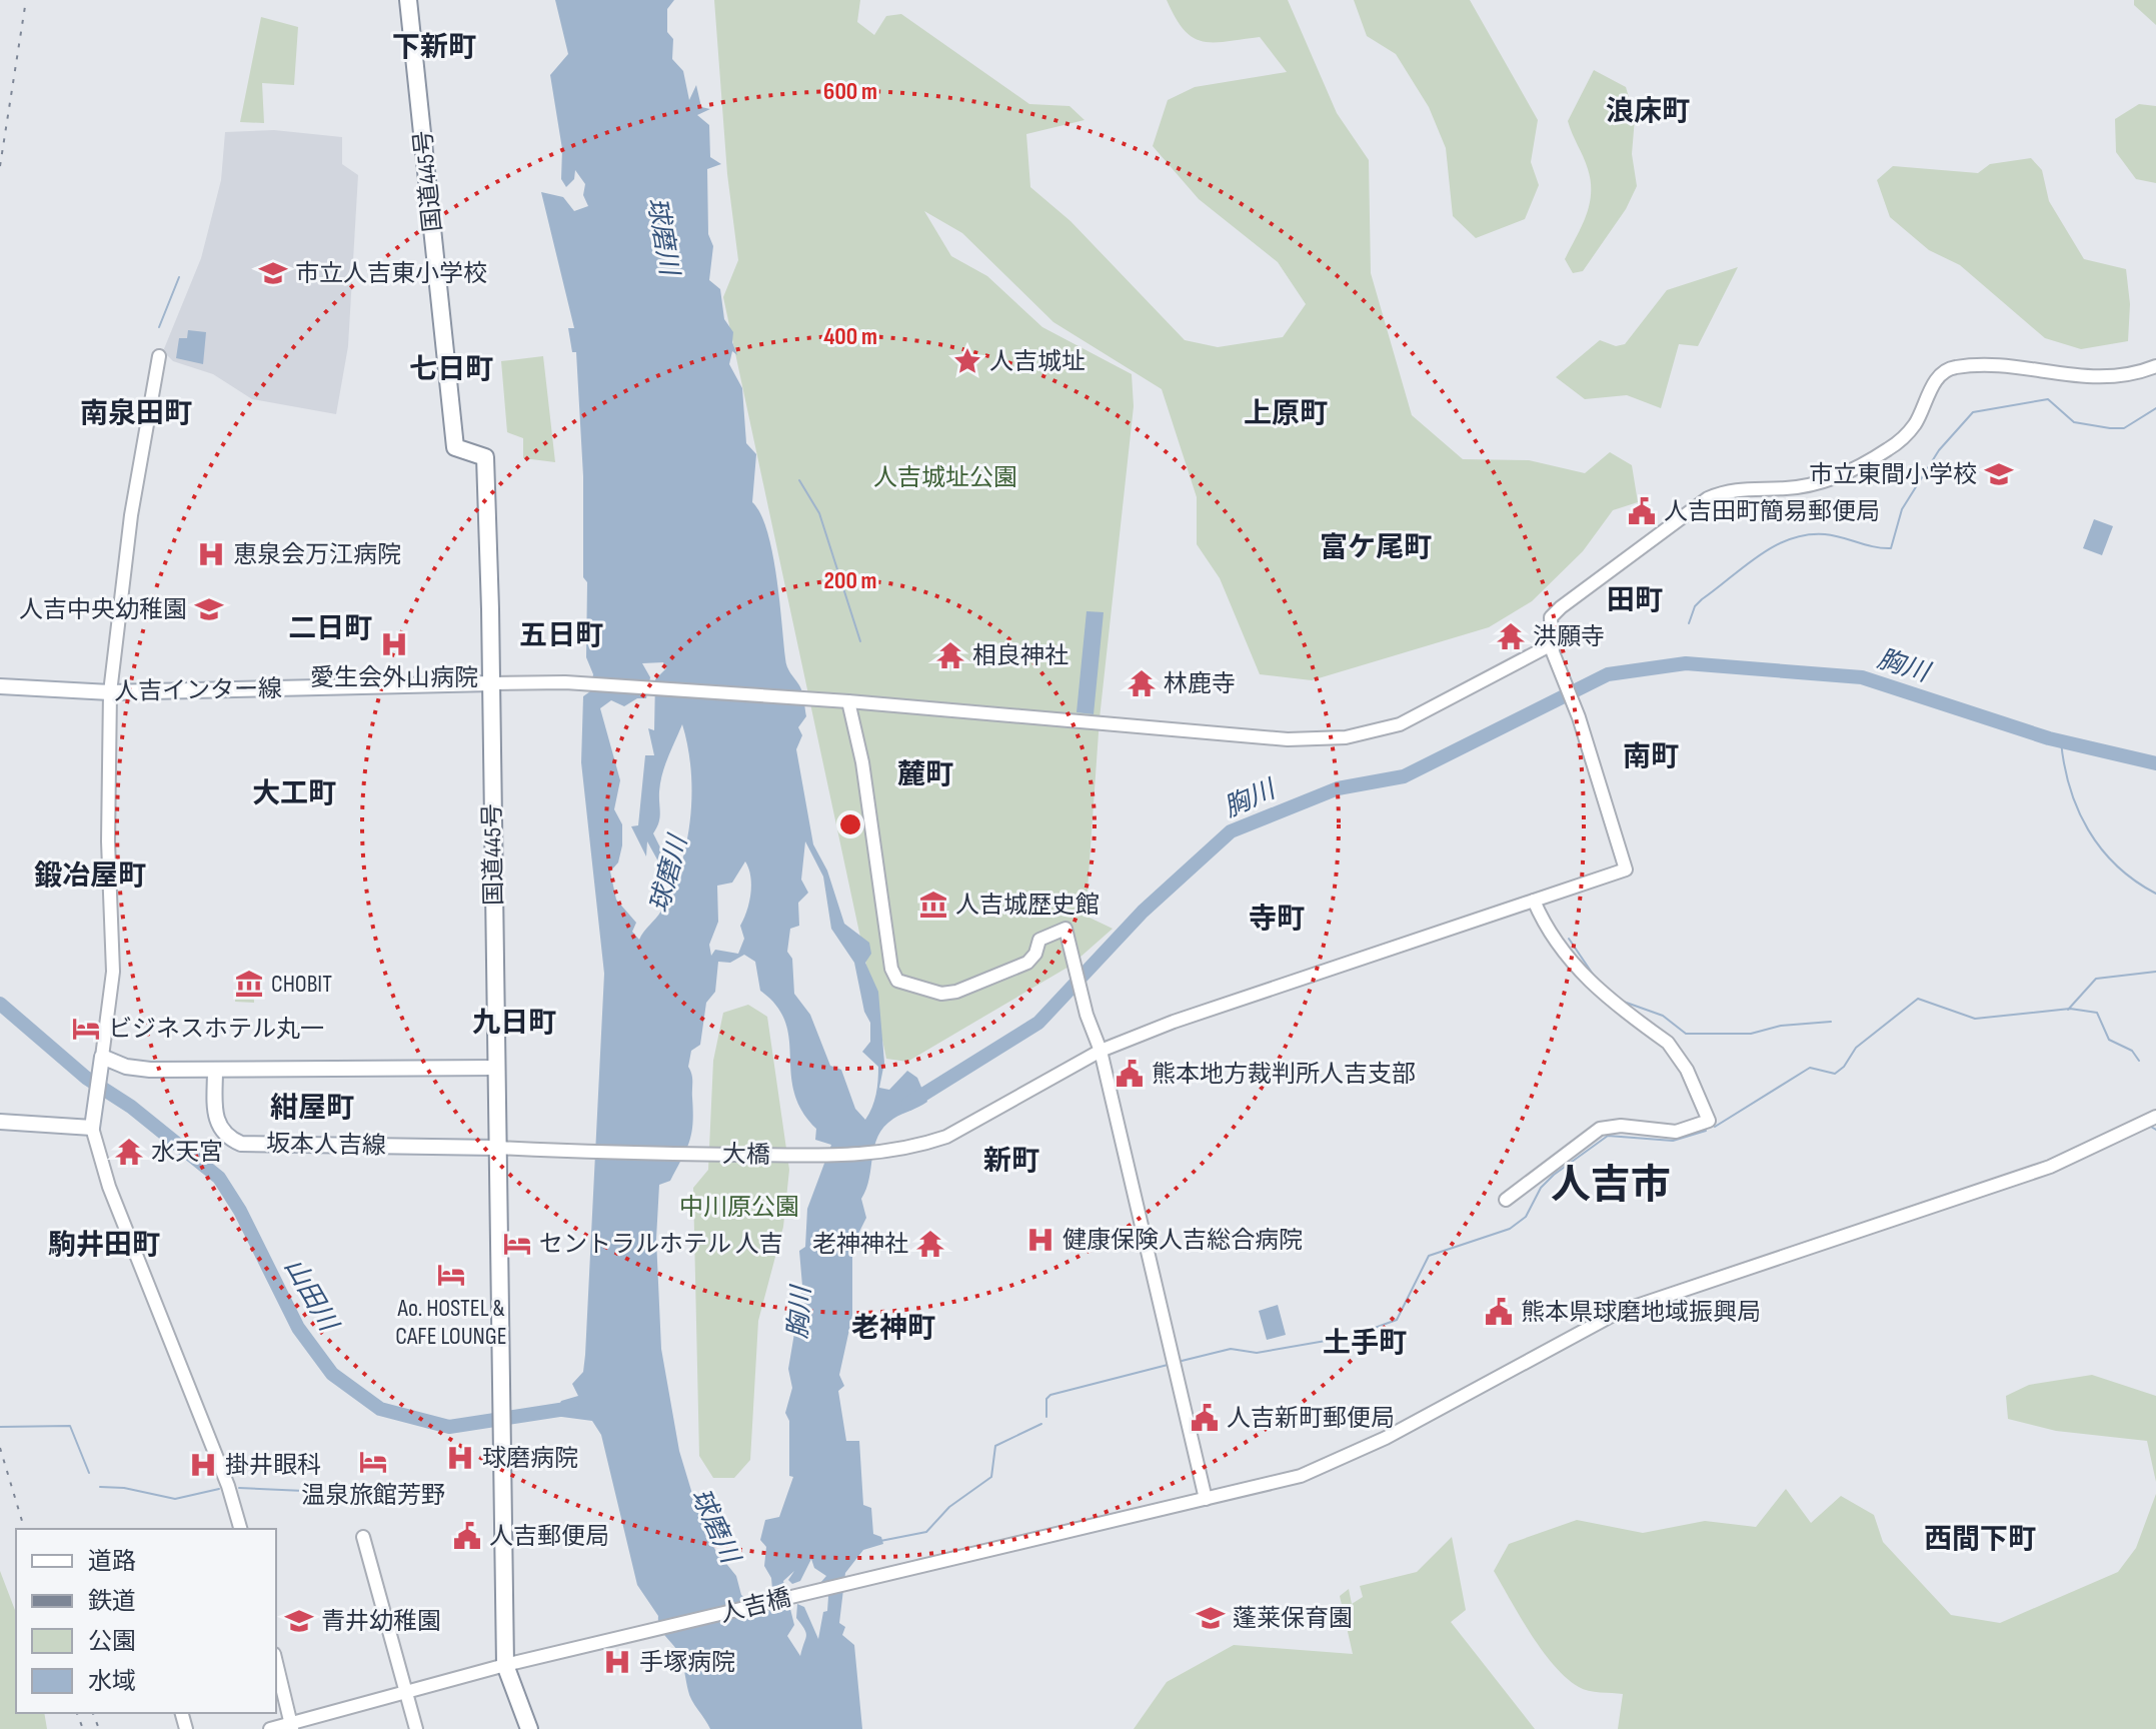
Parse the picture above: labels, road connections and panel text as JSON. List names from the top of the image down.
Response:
{
  "streets": {
    "highway": ["国道445号"],
    "main road": ["人吉インター線", "坂本人吉線"],
    "street": ["大橋", "人吉橋"]
  },
  "crossings": [
    ["国道445号", "人吉インター線"],
    ["国道445号", "坂本人吉線"],
    ["国道445号", "大橋"],
    ["国道445号", "人吉橋"],
    ["坂本人吉線", "大橋"]
  ],
  "districts": [
    "下新町",
    "浪床町",
    "七日町",
    "南泉田町",
    "上原町",
    "富ケ尾町",
    "田町",
    "二日町",
    "五日町",
    "南町",
    "麓町",
    "大工町",
    "鍛冶屋町",
    "寺町",
    "九日町",
    "紺屋町",
    "新町",
    "人吉市",
    "駒井田町",
    "老神町",
    "土手町",
    "西間下町"
  ],
  "water": ["球磨川", "胸川", "山田川"],
  "parks": ["人吉城址公園", "中川原公園"],
  "places": {
    "school or university": [
      "市立人吉東小学校",
      "市立東間小学校",
      "人吉中央幼稚園",
      "蓬莱保育園",
      "青井幼稚園"
    ],
    "place": ["人吉城址"],
    "public building": [
      "人吉田町簡易郵便局",
      "熊本地方裁判所人吉支部",
      "熊本県球磨地域振興局",
      "人吉新町郵便局",
      "人吉郵便局"
    ],
    "hospital": [
      "恵泉会万江病院",
      "愛生会外山病院",
      "健康保険人吉総合病院",
      "球磨病院",
      "掛井眼科",
      "手塚病院"
    ],
    "temple": [
      "洪願寺",
      "相良神社",
      "林鹿寺",
      "水天宮",
      "老神神社"
    ],
    "museum": ["人吉城歴史館", "CHOBIT"],
    "hotel": [
      "ビジネスホテル丸一",
      "セントラルホテル 人吉",
      "Ao. HOSTEL & CAFE LOUNGE",
      "温泉旅館芳野"
    ]
  },
  "legend": [
    "道路",
    "鉄道",
    "公園",
    "水域"
  ],
  "rings": ["600 m", "400 m", "200 m"]
}
